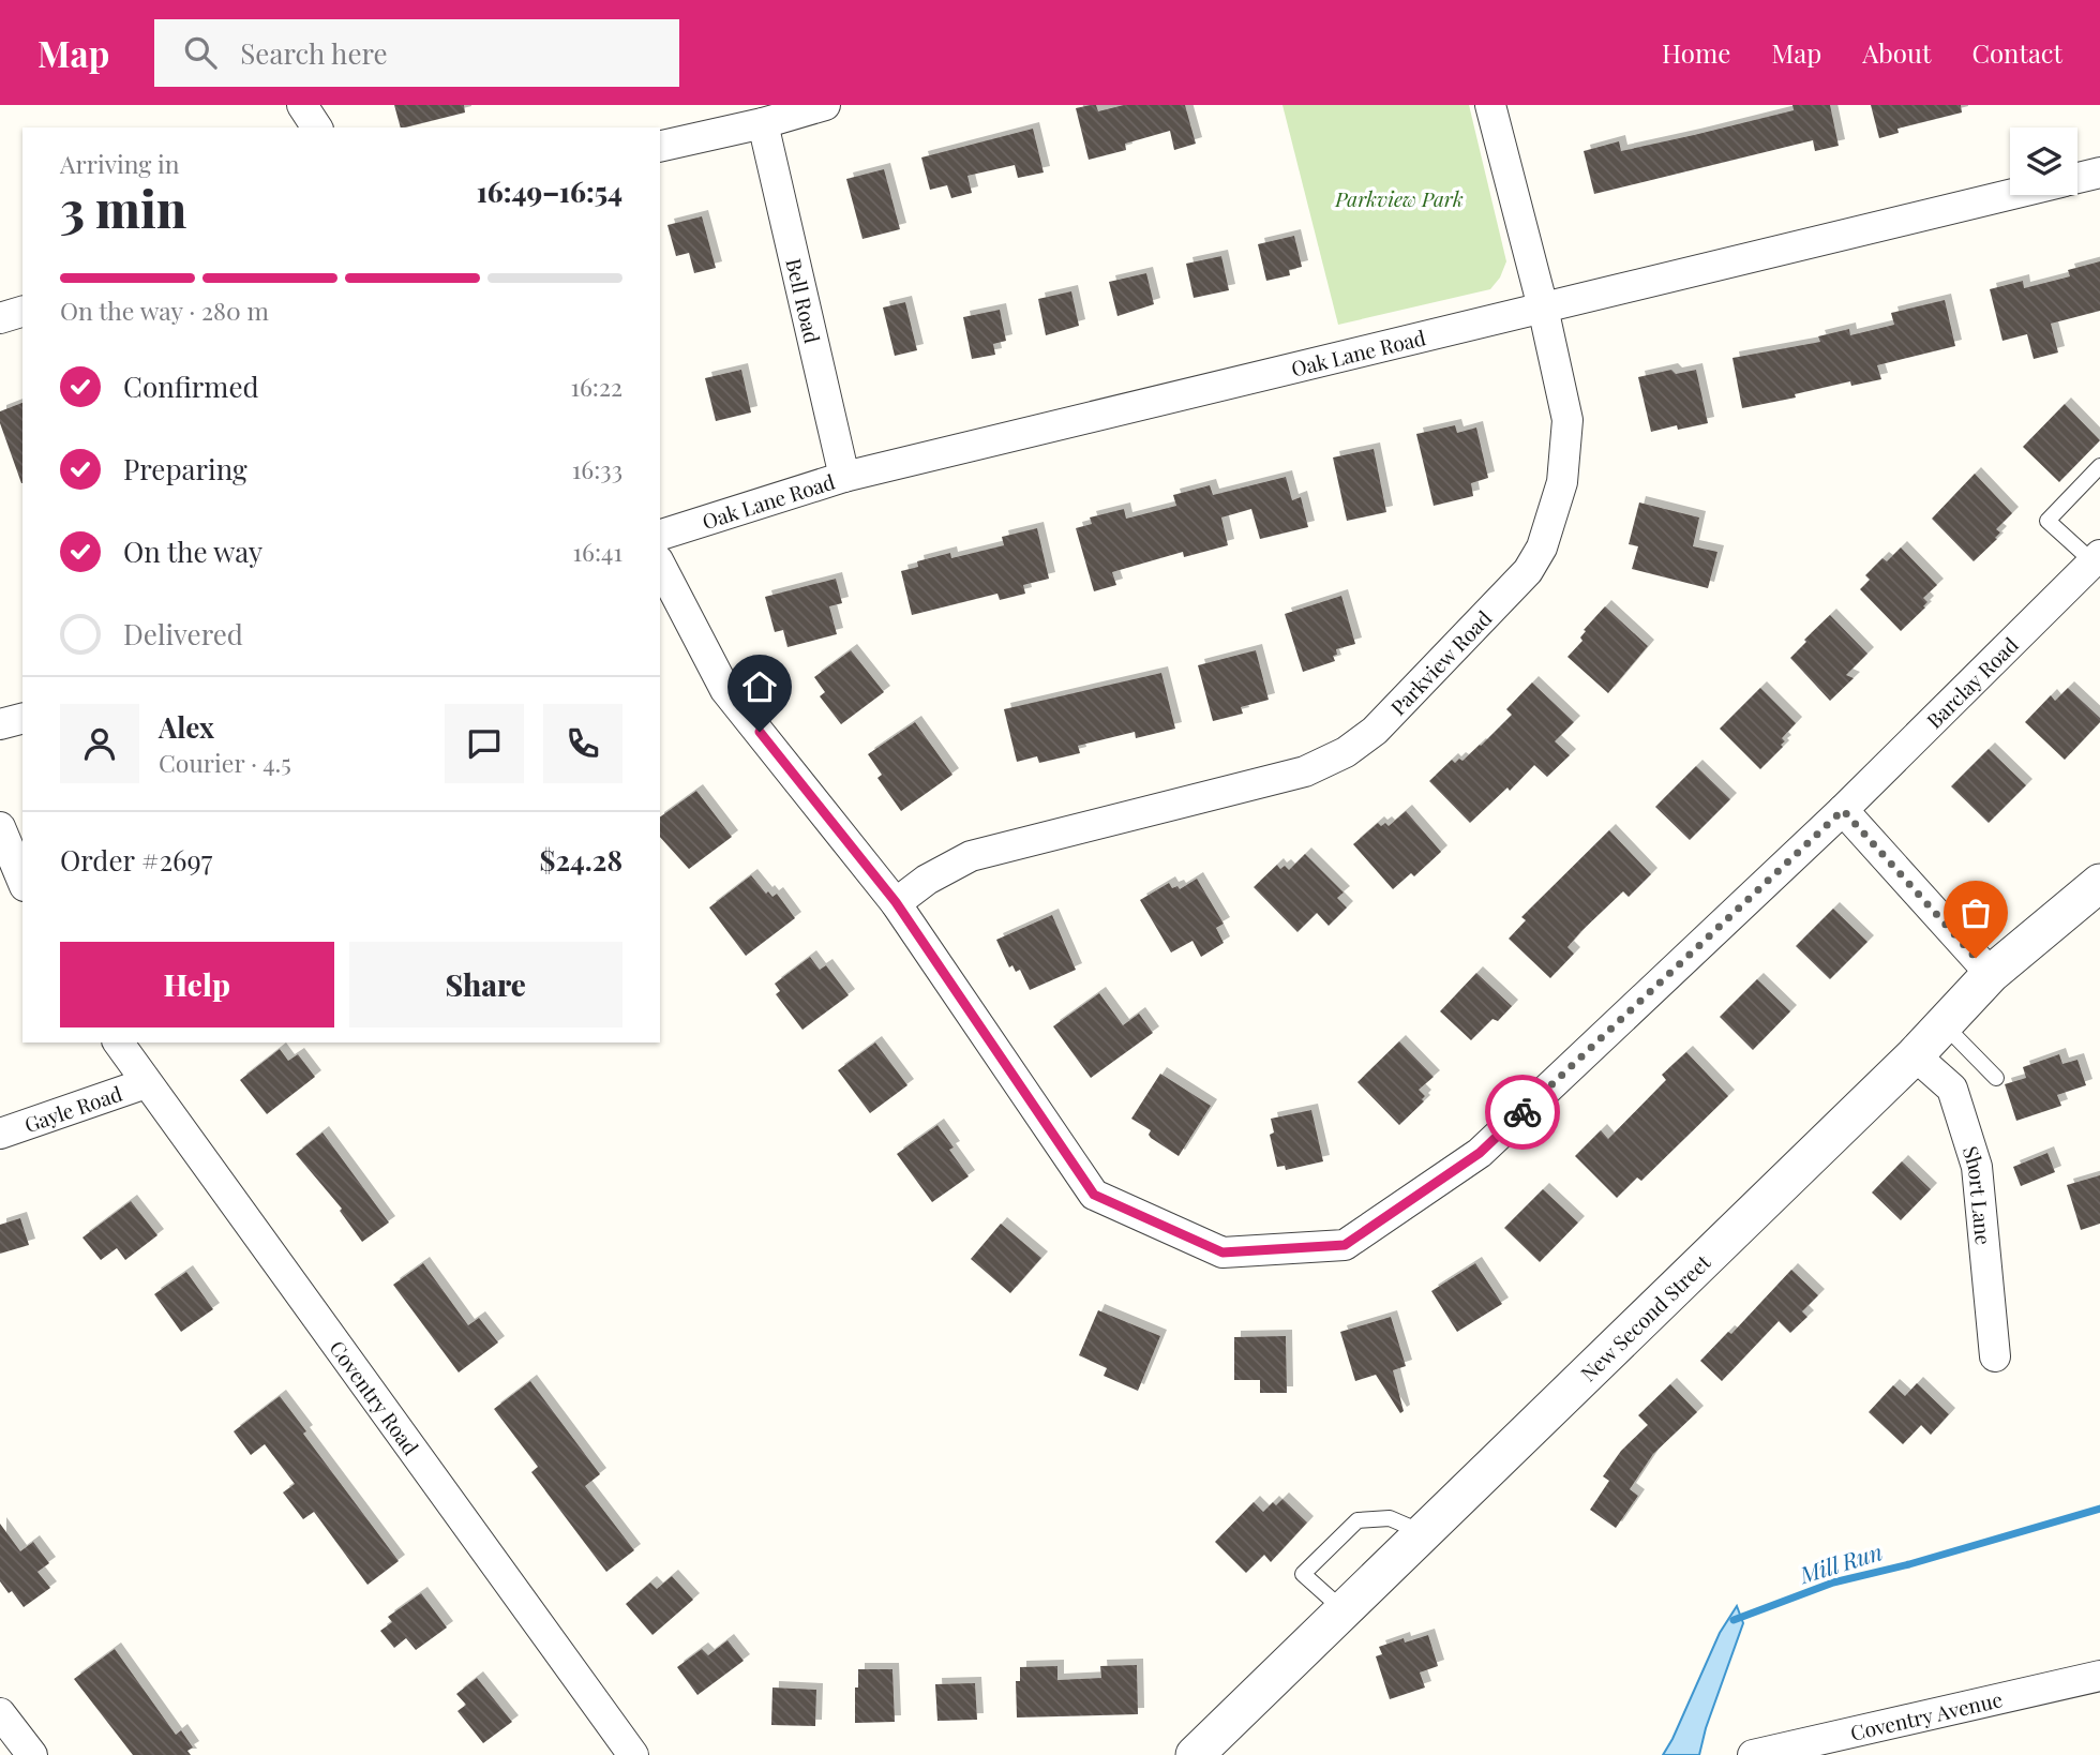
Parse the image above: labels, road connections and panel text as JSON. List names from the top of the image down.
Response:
{
  "streets": {
    "street": [
      "Bell Road",
      "Oak Lane Road",
      "Parkview Road",
      "Barclay Road",
      "Gayle Road",
      "Short Lane",
      "New Second Street",
      "Coventry Road",
      "Coventry Avenue"
    ]
  },
  "crossings": [
    ["Bell Road", "Oak Lane Road"],
    ["Oak Lane Road", "Parkview Road"],
    ["Parkview Road", "Barclay Road"],
    ["Gayle Road", "Coventry Road"],
    ["Short Lane", "New Second Street"]
  ],
  "water": ["Mill Run"],
  "parks": ["Parkview Park"],
  "page": {
    "header": "Map",
    "search": "Search here",
    "nav": [
      "Home",
      "Map",
      "About",
      "Contact"
    ],
    "heading": ["3 min", "Arriving in", "16:49–16:54"],
    "panel": [
      "Alex",
      "Courier · 4.5",
      "Order #2697",
      "$24.28"
    ],
    "bar": "On the way · 280 m",
    "list": [
      ["Confirmed", "16:22"],
      ["Preparing", "16:33"],
      ["On the way", "16:41"],
      "Delivered"
    ],
    "buttons": ["Help", "Share"]
  }
}
